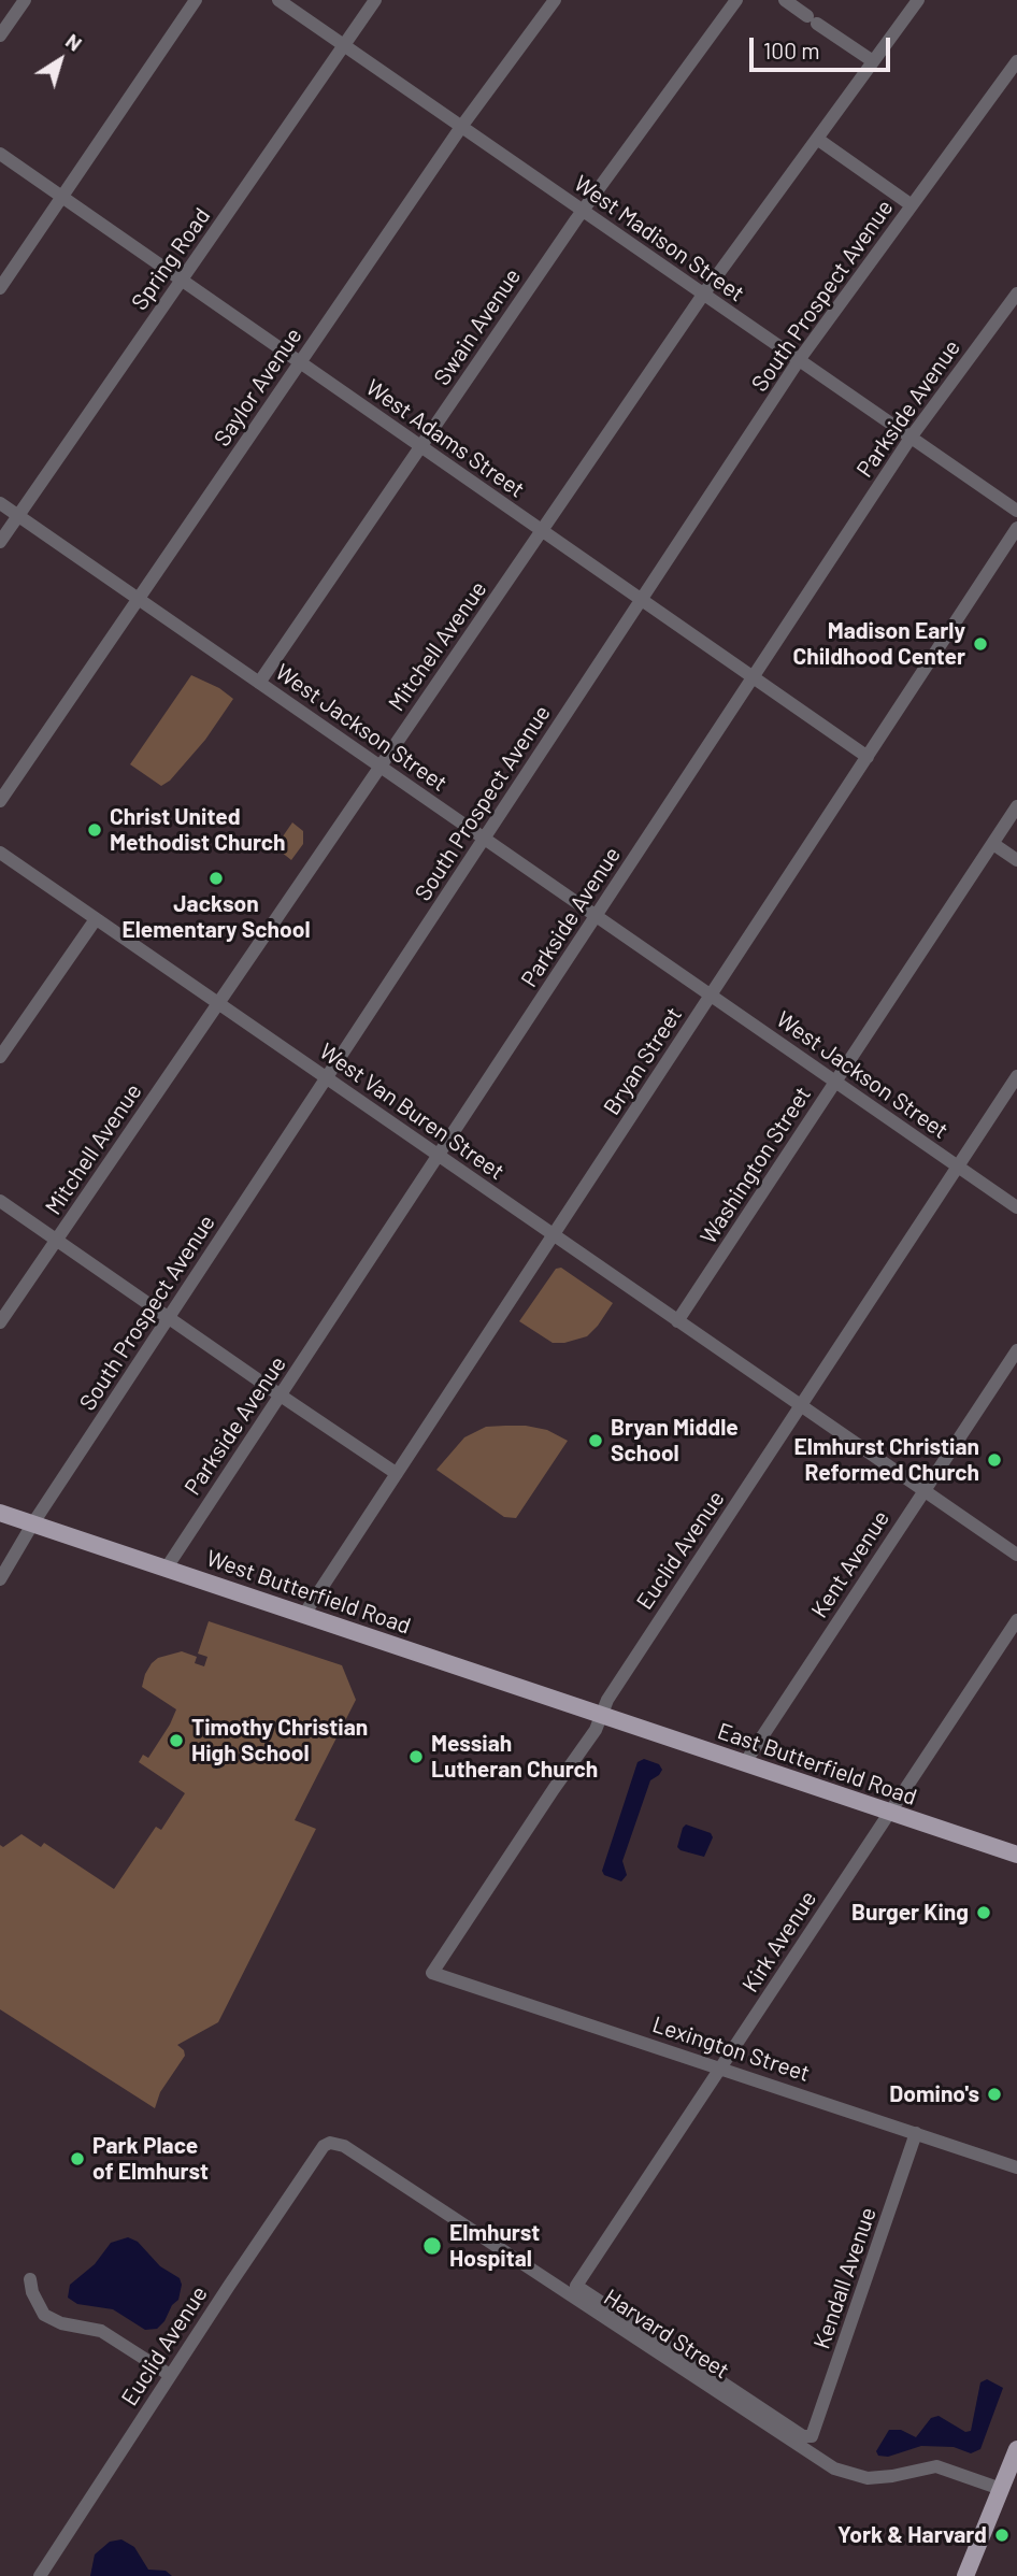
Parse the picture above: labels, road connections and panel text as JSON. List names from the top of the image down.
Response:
{
  "streets": {
    "main road": ["West Butterfield Road", "East Butterfield Road"],
    "street": [
      "West Madison Street",
      "Spring Road",
      "South Prospect Avenue",
      "Swain Avenue",
      "Saylor Avenue",
      "Parkside Avenue",
      "West Adams Street",
      "Mitchell Avenue",
      "West Jackson Street",
      "Bryan Street",
      "West Van Buren Street",
      "Washington Street",
      "Euclid Avenue",
      "Kent Avenue",
      "Kirk Avenue",
      "Lexington Street",
      "Kendall Avenue",
      "Harvard Street"
    ]
  },
  "crossings": [
    ["West Madison Street", "Spring Road"],
    ["West Madison Street", "South Prospect Avenue"],
    ["West Madison Street", "Swain Avenue"],
    ["West Madison Street", "Saylor Avenue"],
    ["West Madison Street", "Parkside Avenue"],
    ["West Madison Street", "Mitchell Avenue"],
    ["Spring Road", "West Adams Street"],
    ["Spring Road", "West Jackson Street"],
    ["South Prospect Avenue", "West Adams Street"],
    ["South Prospect Avenue", "West Jackson Street"],
    ["South Prospect Avenue", "West Van Buren Street"],
    ["South Prospect Avenue", "West Butterfield Road"],
    ["Swain Avenue", "West Adams Street"],
    ["Swain Avenue", "West Jackson Street"],
    ["Saylor Avenue", "West Adams Street"],
    ["Saylor Avenue", "West Jackson Street"],
    ["Parkside Avenue", "West Adams Street"],
    ["Parkside Avenue", "West Jackson Street"],
    ["Parkside Avenue", "West Van Buren Street"],
    ["Parkside Avenue", "West Butterfield Road"],
    ["West Adams Street", "Mitchell Avenue"],
    ["West Adams Street", "Bryan Street"],
    ["Mitchell Avenue", "West Jackson Street"],
    ["Mitchell Avenue", "West Van Buren Street"],
    ["West Jackson Street", "Bryan Street"],
    ["West Jackson Street", "Washington Street"],
    ["West Jackson Street", "Euclid Avenue"],
    ["Bryan Street", "West Van Buren Street"],
    ["Bryan Street", "West Butterfield Road"],
    ["West Van Buren Street", "Washington Street"],
    ["West Van Buren Street", "Euclid Avenue"],
    ["West Van Buren Street", "Kent Avenue"],
    ["Euclid Avenue", "West Butterfield Road"],
    ["Euclid Avenue", "East Butterfield Road"],
    ["Euclid Avenue", "Lexington Street"],
    ["Euclid Avenue", "Harvard Street"],
    ["Kent Avenue", "East Butterfield Road"],
    ["West Butterfield Road", "East Butterfield Road"],
    ["East Butterfield Road", "Kirk Avenue"],
    ["Kirk Avenue", "Lexington Street"],
    ["Kirk Avenue", "Harvard Street"],
    ["Lexington Street", "Kendall Avenue"],
    ["Kendall Avenue", "Harvard Street"]
  ],
  "places": [
    "Madison Early Childhood Center",
    "Christ United Methodist Church",
    "Jackson Elementary School",
    "Bryan Middle School",
    "Elmhurst Christian Reformed Church",
    "Timothy Christian High School",
    "Messiah Lutheran Church",
    "Burger King",
    "Domino's",
    "Park Place of Elmhurst",
    "Elmhurst Hospital",
    "York & Harvard"
  ],
  "scale_bar": "100 m",
  "north": "top right"
}
